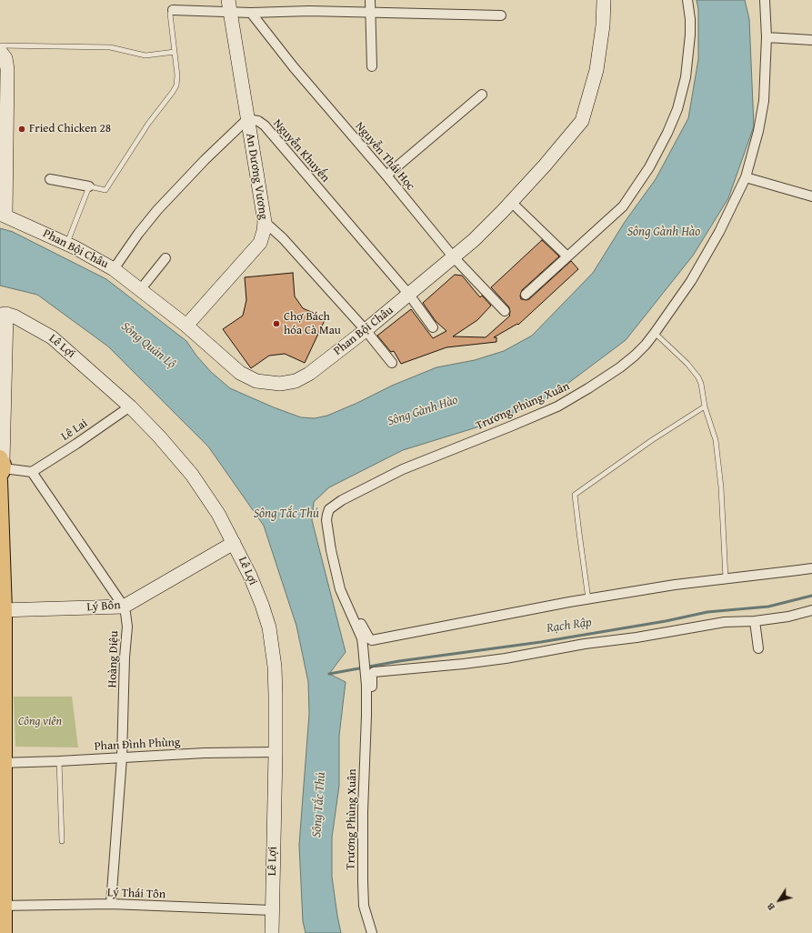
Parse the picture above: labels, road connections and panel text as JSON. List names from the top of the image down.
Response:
{
  "streets": {
    "street": [
      "Nguyễn Khuyến",
      "Nguyễn Thái Học",
      "An Dương Vương",
      "Phan Bội Châu",
      "Lê Lợi",
      "Trương Phùng Xuân",
      "Lê Lai",
      "Lý Bôn",
      "Hoàng Diệu",
      "Phan Đình Phùng",
      "Lý Thái Tôn"
    ]
  },
  "crossings": [
    ["Nguyễn Khuyến", "An Dương Vương"],
    ["Nguyễn Khuyến", "Phan Bội Châu"],
    ["Nguyễn Thái Học", "Phan Bội Châu"],
    ["An Dương Vương", "Phan Bội Châu"],
    ["Lê Lợi", "Lê Lai"],
    ["Lê Lợi", "Lý Bôn"],
    ["Lê Lợi", "Phan Đình Phùng"],
    ["Lê Lợi", "Lý Thái Tôn"],
    ["Lê Lai", "Hoàng Diệu"],
    ["Lý Bôn", "Hoàng Diệu"],
    ["Hoàng Diệu", "Phan Đình Phùng"],
    ["Hoàng Diệu", "Lý Thái Tôn"]
  ],
  "water": [
    "Sông Gành Hào",
    "Sông Quản Lộ",
    "Sông Tắc Thủ",
    "Rạch Rập"
  ],
  "parks": ["Công viên"],
  "places": ["Fried Chicken 28", "Chợ Bách hóa Cà Mau"],
  "north": "bottom left"
}
